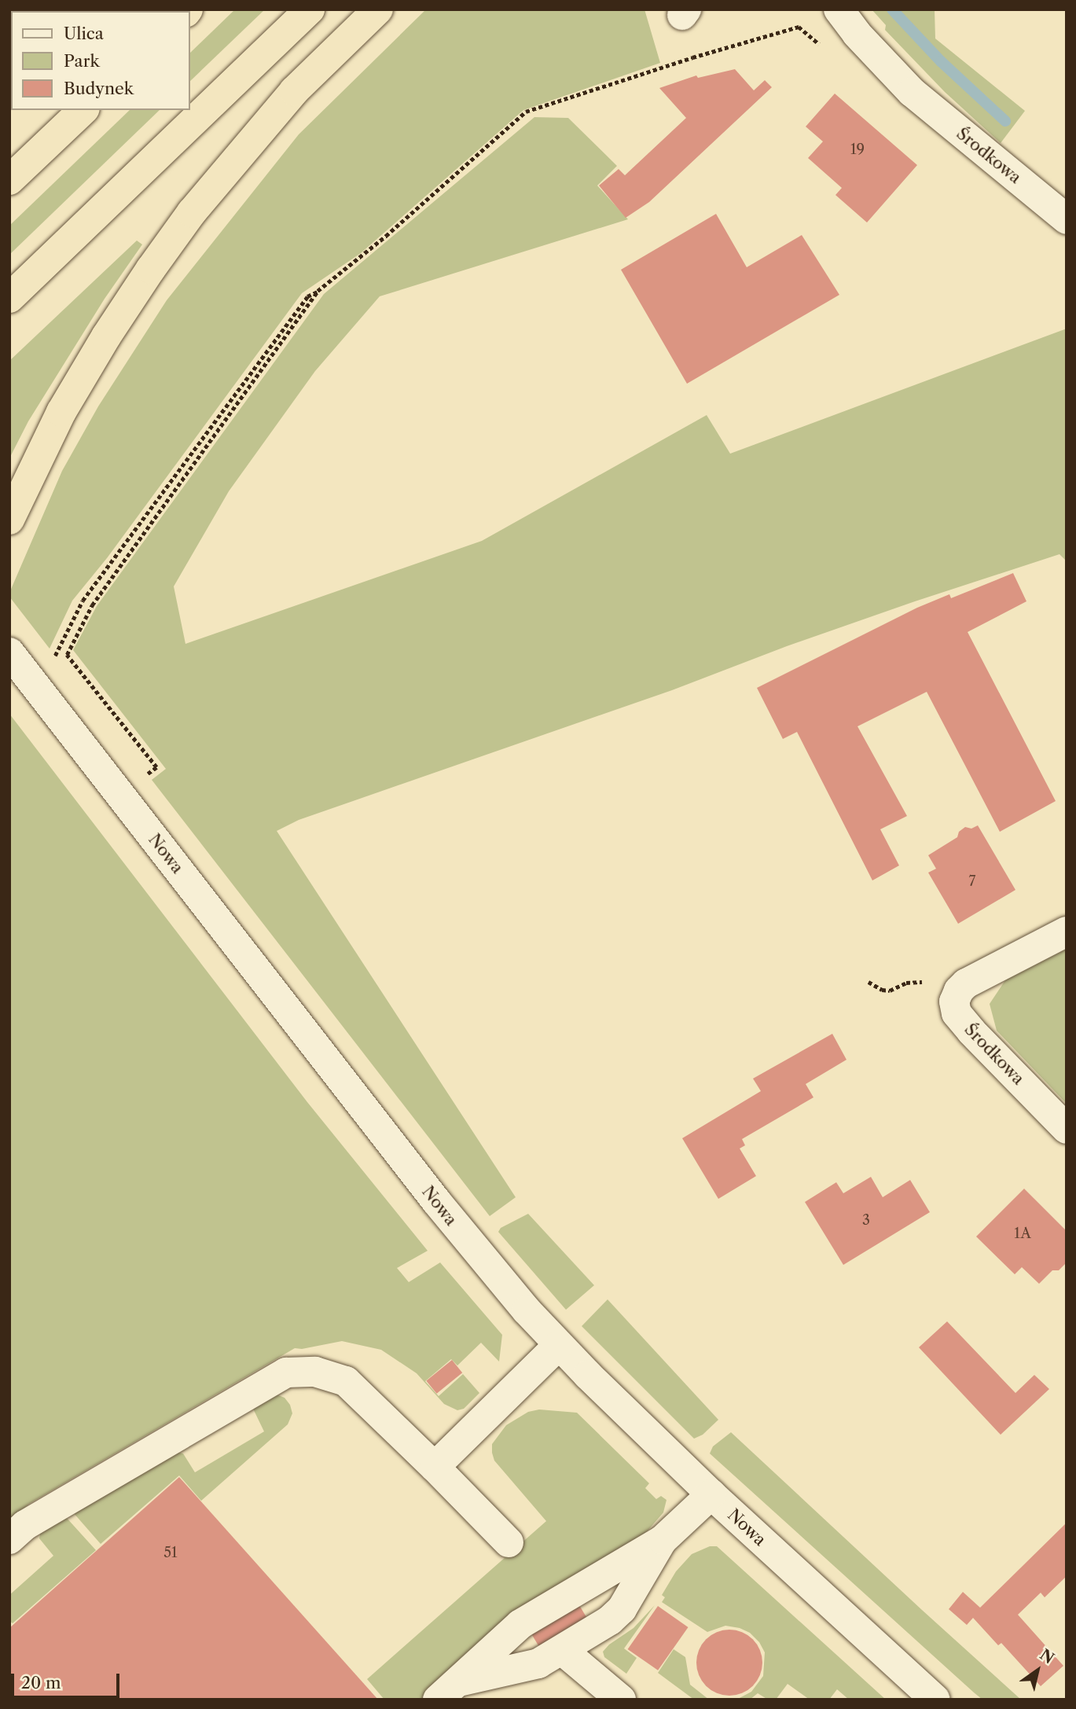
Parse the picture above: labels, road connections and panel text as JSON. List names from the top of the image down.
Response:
{
  "streets": {
    "street": ["Środkowa", "Nowa"]
  },
  "house_numbers": [
    "19",
    "7",
    "3",
    "1A",
    "51"
  ],
  "legend": ["Ulica", "Park", "Budynek"],
  "scale_bar": "20 m",
  "north": "top right"
}
